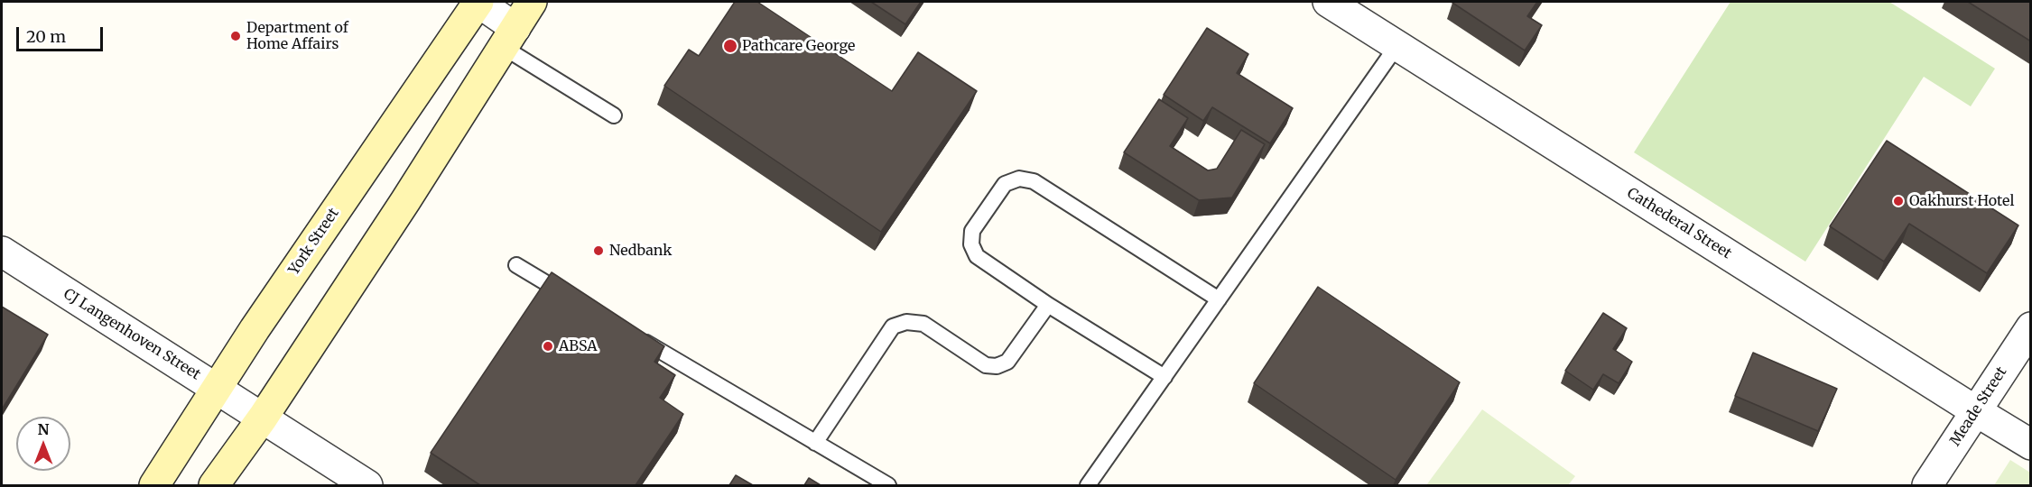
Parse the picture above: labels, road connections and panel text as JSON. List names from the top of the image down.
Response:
{
  "streets": {
    "main road": ["York Street"],
    "street": ["Cathederal Street", "CJ Langenhoven Street", "Meade Street"]
  },
  "crossings": [
    ["Cathederal Street", "Meade Street"],
    ["York Street", "CJ Langenhoven Street"]
  ],
  "places": [
    "Department of Home Affairs",
    "Pathcare George",
    "Oakhurst Hotel",
    "Nedbank",
    "ABSA"
  ],
  "scale_bar": "20 m",
  "north": "top"
}
